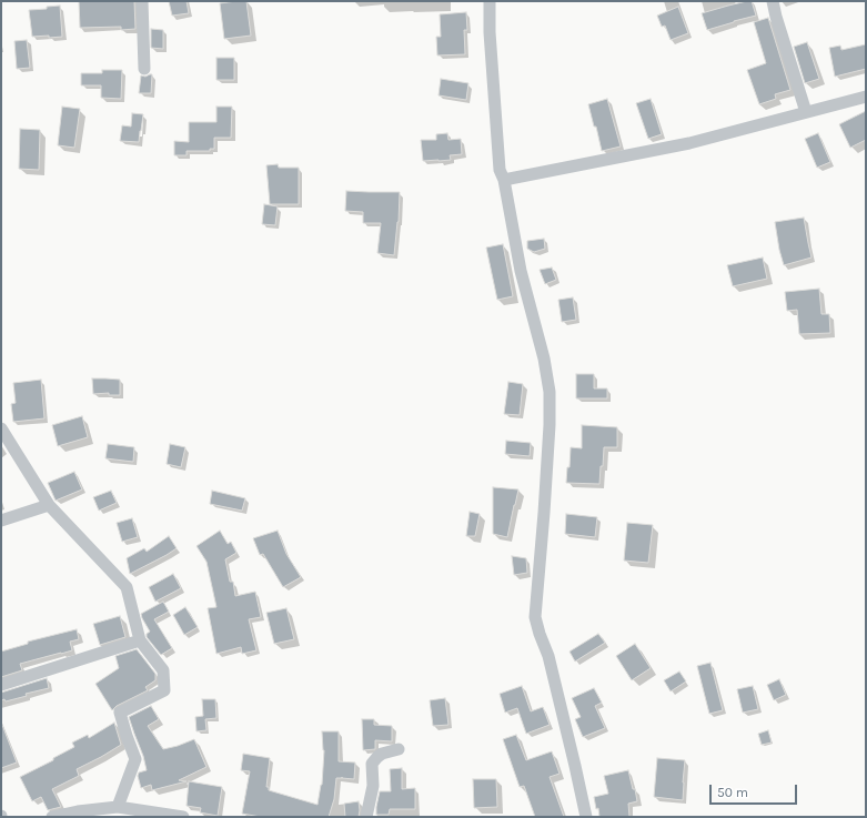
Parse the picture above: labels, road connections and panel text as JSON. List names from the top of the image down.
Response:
{
  "scale_bar": "50 m"
}
